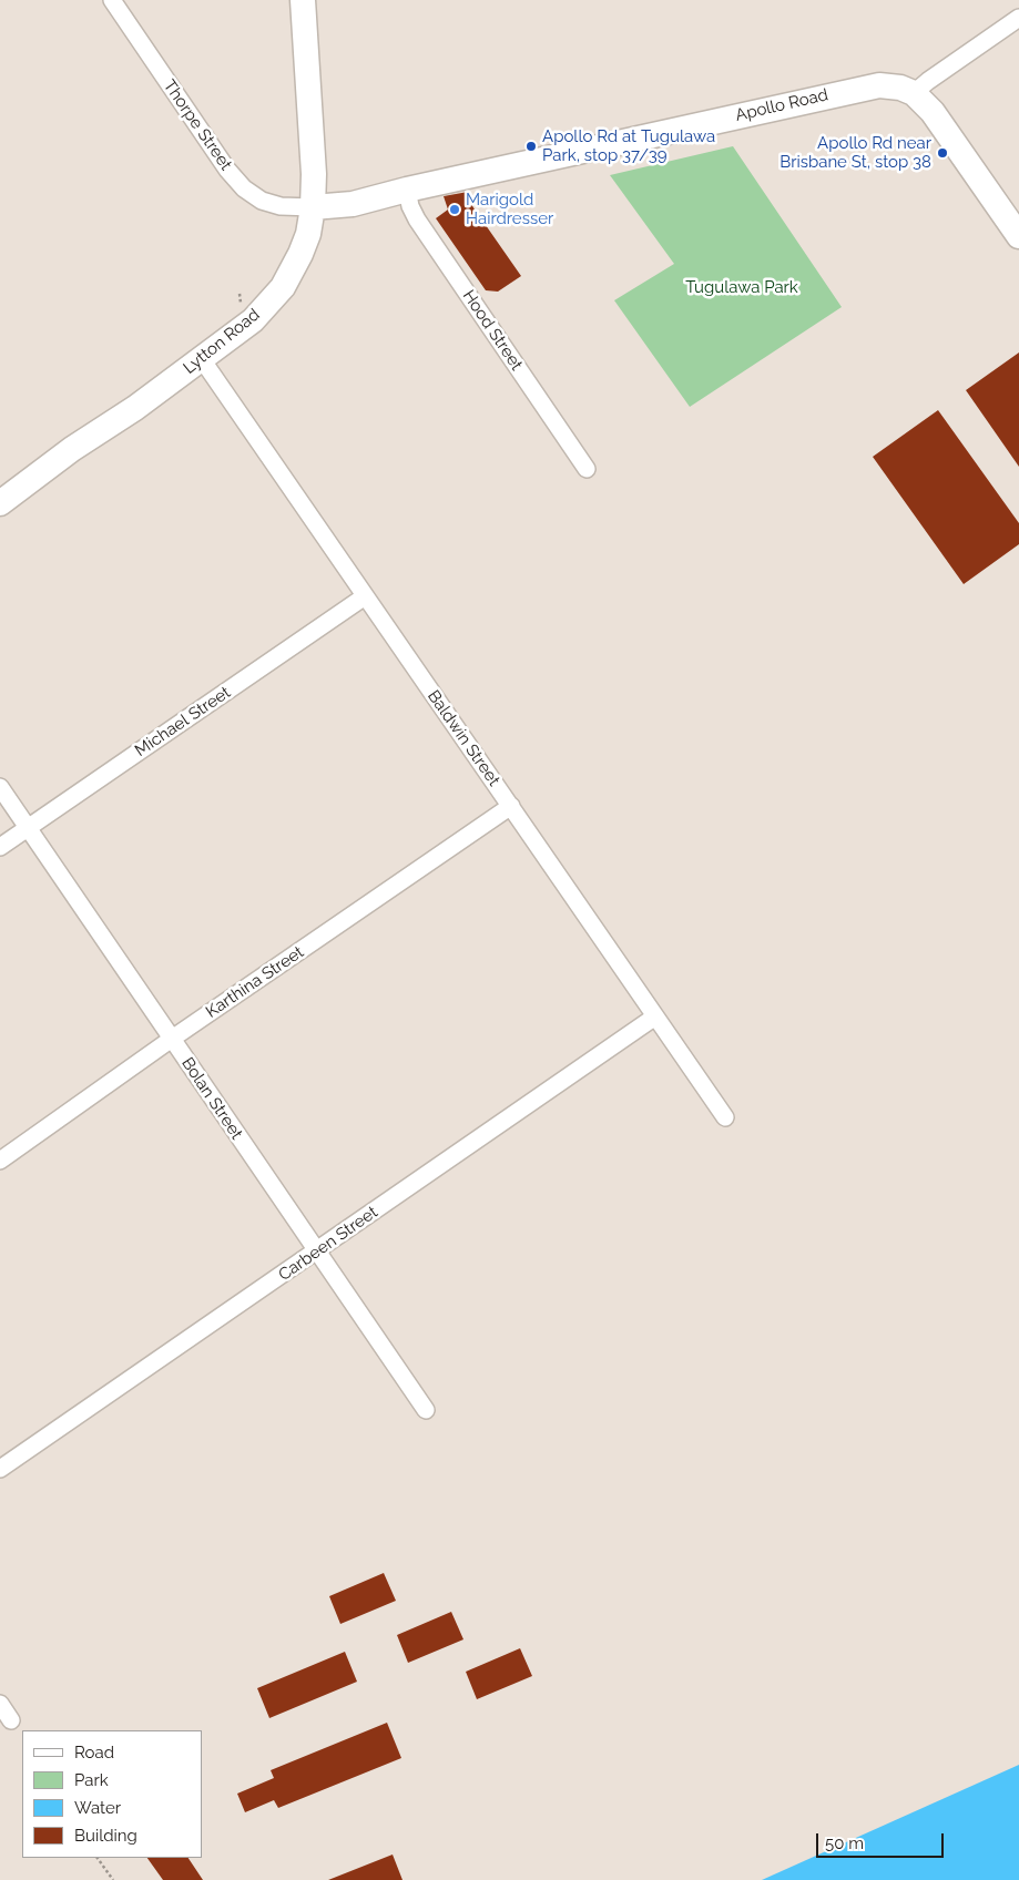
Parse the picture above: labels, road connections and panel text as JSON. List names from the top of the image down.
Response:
{
  "streets": {
    "street": [
      "Apollo Road",
      "Thorpe Street",
      "Hood Street",
      "Lytton Road",
      "Michael Street",
      "Baldwin Street",
      "Karthina Street",
      "Bolan Street",
      "Carbeen Street"
    ]
  },
  "crossings": [
    ["Apollo Road", "Thorpe Street"],
    ["Apollo Road", "Hood Street"],
    ["Apollo Road", "Lytton Road"],
    ["Thorpe Street", "Lytton Road"],
    ["Lytton Road", "Baldwin Street"],
    ["Michael Street", "Baldwin Street"],
    ["Michael Street", "Bolan Street"],
    ["Baldwin Street", "Karthina Street"],
    ["Baldwin Street", "Carbeen Street"],
    ["Karthina Street", "Bolan Street"],
    ["Bolan Street", "Carbeen Street"]
  ],
  "parks": ["Tugulawa Park"],
  "places": ["Apollo Rd at Tugulawa Park, stop 37/39", "Apollo Rd near Brisbane St, stop 38", "Marigold Hairdresser"],
  "legend": [
    "Road",
    "Park",
    "Water",
    "Building"
  ],
  "scale_bar": "50 m"
}
